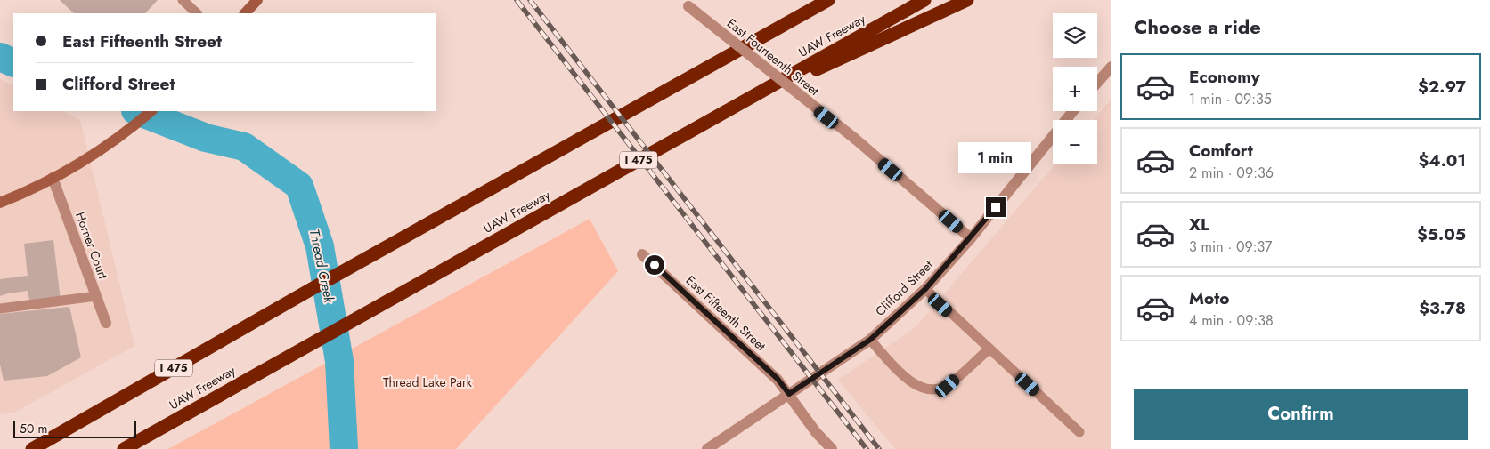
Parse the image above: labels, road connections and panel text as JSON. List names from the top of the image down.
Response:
{
  "streets": {
    "highway": ["UAW Freeway", "I 475"],
    "street": [
      "East Fourteenth Street",
      "Horner Court",
      "Clifford Street",
      "East Fifteenth Street"
    ]
  },
  "crossings": [
    ["East Fourteenth Street", "Clifford Street"],
    ["Clifford Street", "East Fifteenth Street"]
  ],
  "water": ["Thread Creek"],
  "parks": ["Thread Lake Park"],
  "scale_bar": "50 m",
  "page": {
    "heading": "Choose a ride",
    "map_buttons": ["+", "−"],
    "banner": ["East Fifteenth Street", "Clifford Street"],
    "list": [
      {
        "name": "Economy",
        "note": "1 min · 09:35",
        "value": "$2.97"
      },
      {
        "name": "Comfort",
        "note": "2 min · 09:36",
        "value": "$4.01"
      },
      {
        "name": "XL",
        "note": "3 min · 09:37",
        "value": "$5.05"
      },
      {
        "name": "Moto",
        "note": "4 min · 09:38",
        "value": "$3.78"
      }
    ],
    "bubble": "1 min",
    "buttons": "Confirm",
    "scale": "50 m"
  }
}
